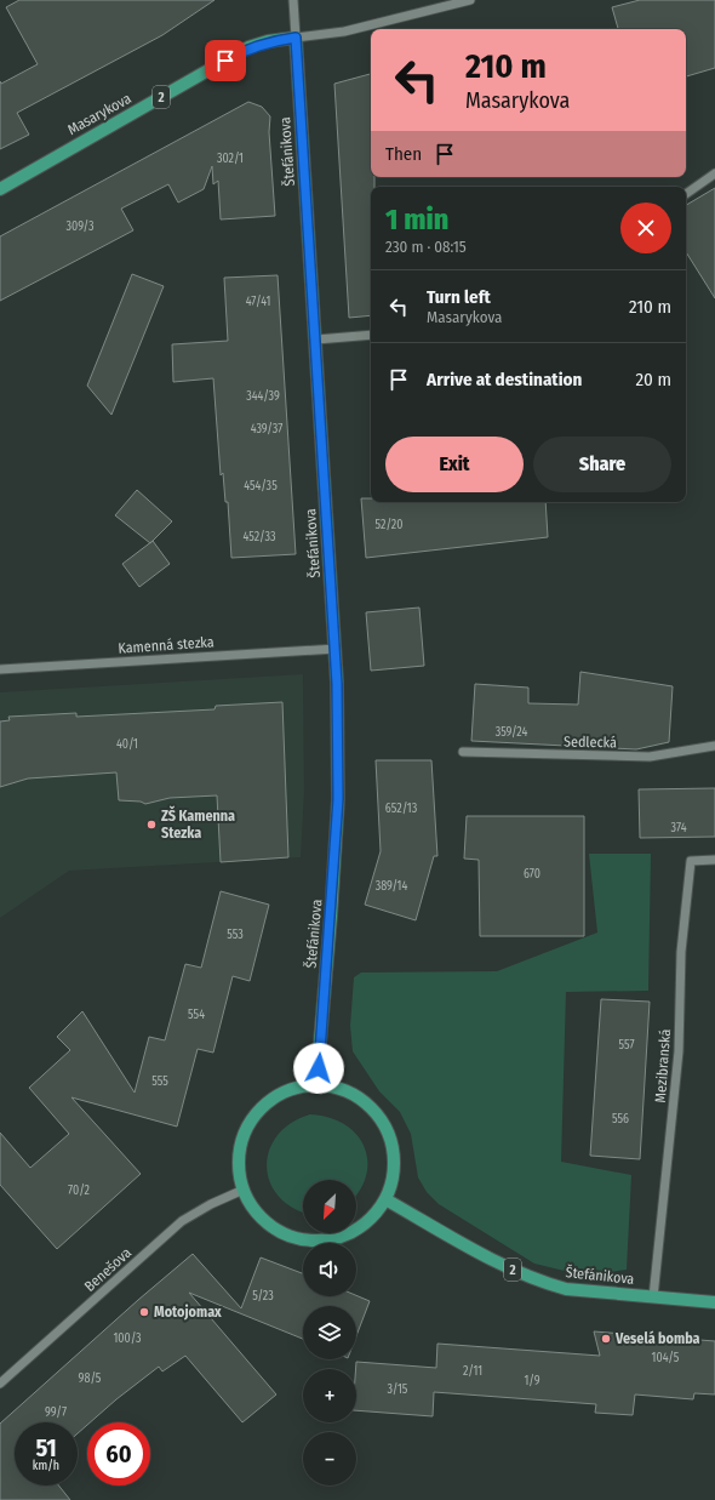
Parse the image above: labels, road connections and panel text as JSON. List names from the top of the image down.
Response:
{
  "streets": {
    "main road": ["2", "Masarykova", "Štefánikova"],
    "street": [
      "Kamenná stezka",
      "Sedlecká",
      "Mezibranská",
      "Benešova"
    ]
  },
  "crossings": [
    ["Masarykova", "Štefánikova"],
    ["Štefánikova", "Kamenná stezka"],
    ["Štefánikova", "Mezibranská"],
    ["Štefánikova", "Benešova"]
  ],
  "places": ["ZŠ Kamenna Stezka", "Motojomax", "Veselá bomba"],
  "house_numbers": [
    "302/1",
    "309/3",
    "47/41",
    "344/39",
    "439/37",
    "454/35",
    "52/20",
    "452/33",
    "359/24",
    "40/1",
    "652/13",
    "374",
    "670",
    "389/14",
    "553",
    "554",
    "557",
    "555",
    "556",
    "70/2",
    "5/23",
    "100/3",
    "104/5",
    "2/11",
    "98/5",
    "1/9",
    "3/15",
    "99/7"
  ],
  "north": "bottom left",
  "page": {
    "turn": ["210 m", "Masarykova"],
    "then": "Then",
    "heading": ["1 min", "230 m · 08:15"],
    "list": [
      {
        "name": "Turn left",
        "note": "Masarykova",
        "value": "210 m"
      },
      {
        "name": "Arrive at destination",
        "value": "20 m"
      }
    ],
    "buttons": ["Exit", "Share"],
    "map_buttons": ["+", "−"],
    "speed": "51 km/h",
    "limit": "60"
  }
}
